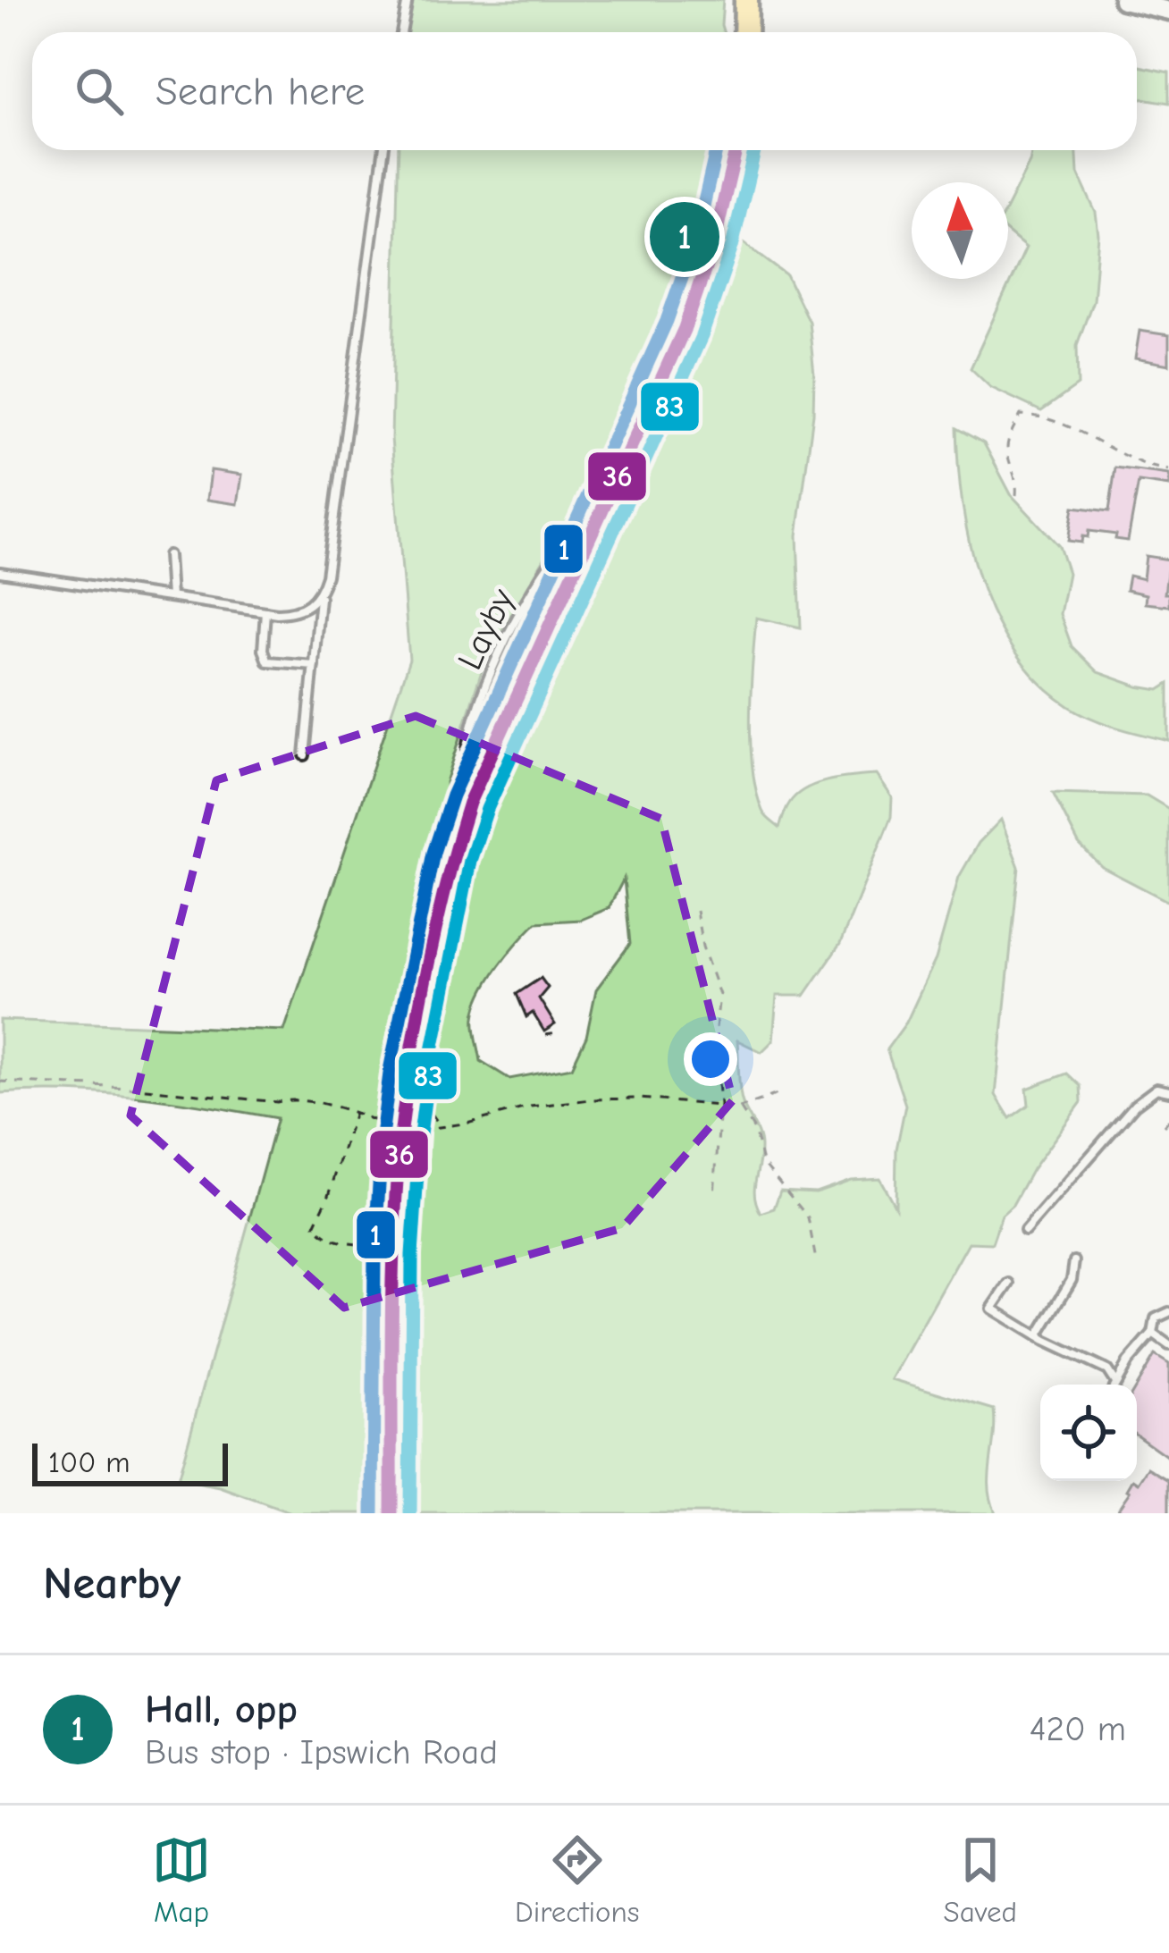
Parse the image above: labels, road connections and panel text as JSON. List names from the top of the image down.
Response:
{
  "streets": {
    "lane": ["Layby"]
  },
  "lines": ["transit line 36", "transit line 83", "transit line 1"],
  "scale_bar": "100 m",
  "north": "top",
  "page": {
    "search": "Search here",
    "pins": "1",
    "scale": "100 m",
    "heading": "Nearby",
    "list": [
      {
        "mark": "1",
        "name": "Hall, opp",
        "note": "Bus stop · Ipswich Road",
        "value": "420 m"
      }
    ],
    "nav": ["Map", "Directions", "Saved"]
  }
}
